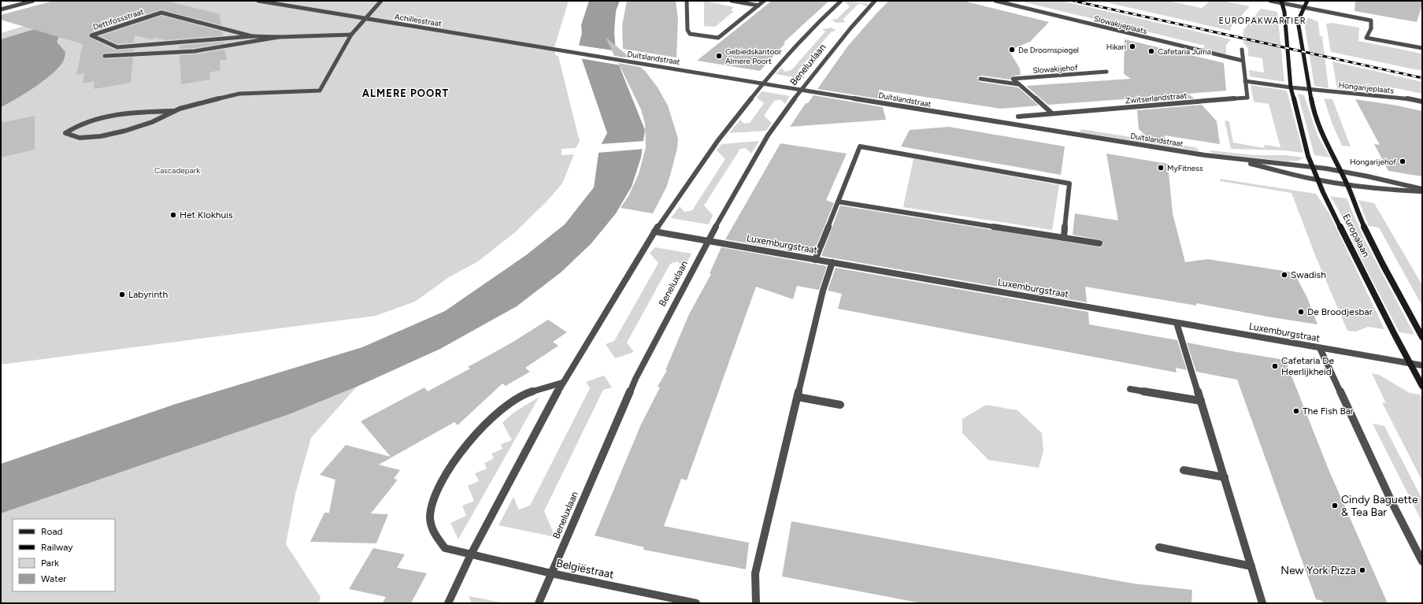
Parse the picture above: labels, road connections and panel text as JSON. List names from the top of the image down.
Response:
{
  "streets": {
    "street": [
      "Dettifossstraat",
      "Achillesstraat",
      "Slowakijeplaats",
      "Duitslandstraat",
      "Beneluxlaan",
      "Slowakijehof",
      "Hongarijeplaats",
      "Zwitserlandstraat",
      "Europalaan",
      "Luxemburgstraat",
      "Belgiëstraat"
    ]
  },
  "crossings": [
    ["Achillesstraat", "Duitslandstraat"],
    ["Slowakijeplaats", "Zwitserlandstraat"],
    ["Duitslandstraat", "Beneluxlaan"],
    ["Duitslandstraat", "Europalaan"],
    ["Beneluxlaan", "Luxemburgstraat"],
    ["Beneluxlaan", "Belgiëstraat"],
    ["Hongarijeplaats", "Europalaan"],
    ["Europalaan", "Luxemburgstraat"]
  ],
  "districts": ["EUROPAKWARTIER", "ALMERE POORT"],
  "parks": ["Cascadepark"],
  "places": [
    "Hikari",
    "De Droomspiegel",
    "Cafetaria Juma",
    "Gebiedskantoor Almere Poort",
    "Hongarijehof",
    "MyFitness",
    "Het Klokhuis",
    "Swadish",
    "Labyrinth",
    "De Broodjesbar",
    "Cafetaria De Heerlijkheid",
    "The Fish Bar",
    "Cindy Baguette & Tea Bar",
    "New York Pizza"
  ],
  "legend": [
    "Road",
    "Railway",
    "Park",
    "Water"
  ]
}
